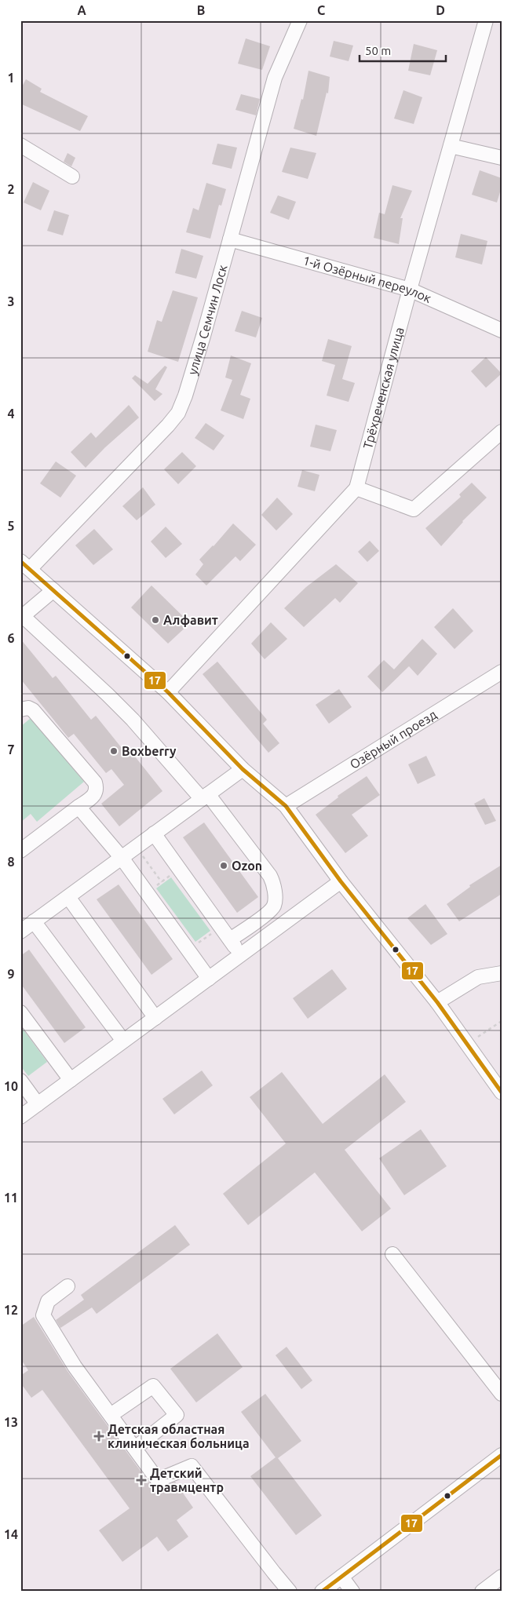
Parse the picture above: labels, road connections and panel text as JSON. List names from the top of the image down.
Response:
{
  "streets": {
    "street": [
      "1-й Озёрный переулок",
      "улица Семчин Лоск",
      "Трёхреченская улица",
      "Озёрный проезд"
    ]
  },
  "crossings": [
    ["1-й Озёрный переулок", "улица Семчин Лоск"],
    ["1-й Озёрный переулок", "Трёхреченская улица"]
  ],
  "places": {
    "other": ["Алфавит", "Boxberry", "Ozon"],
    "health": ["Детская областная клиническая больница", "Детский травмцентр"]
  },
  "lines": ["transit line 17"],
  "scale_bar": "50 m",
  "grid": {
    "columns": [
      "A",
      "B",
      "C",
      "D"
    ],
    "rows": [
      "1",
      "2",
      "3",
      "4",
      "5",
      "6",
      "7",
      "8",
      "9",
      "10",
      "11",
      "12",
      "13",
      "14"
    ]
  }
}
